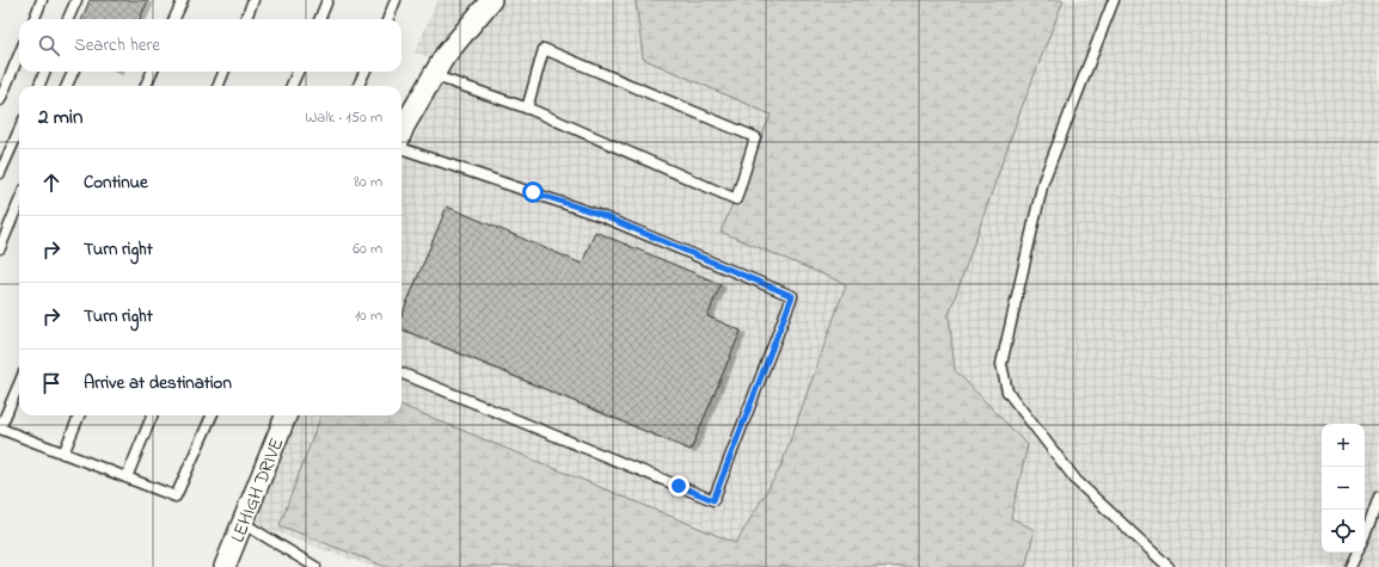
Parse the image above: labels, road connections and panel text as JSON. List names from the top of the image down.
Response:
{
  "streets": {
    "street": ["LEHIGH DRIVE"]
  },
  "page": {
    "search": "Search here",
    "heading": ["2 min", "Walk · 150 m"],
    "list": [
      ["Continue", "80 m"],
      ["Turn right", "60 m"],
      ["Turn right", "10 m"],
      "Arrive at destination"
    ],
    "map_buttons": ["+", "−"]
  }
}
